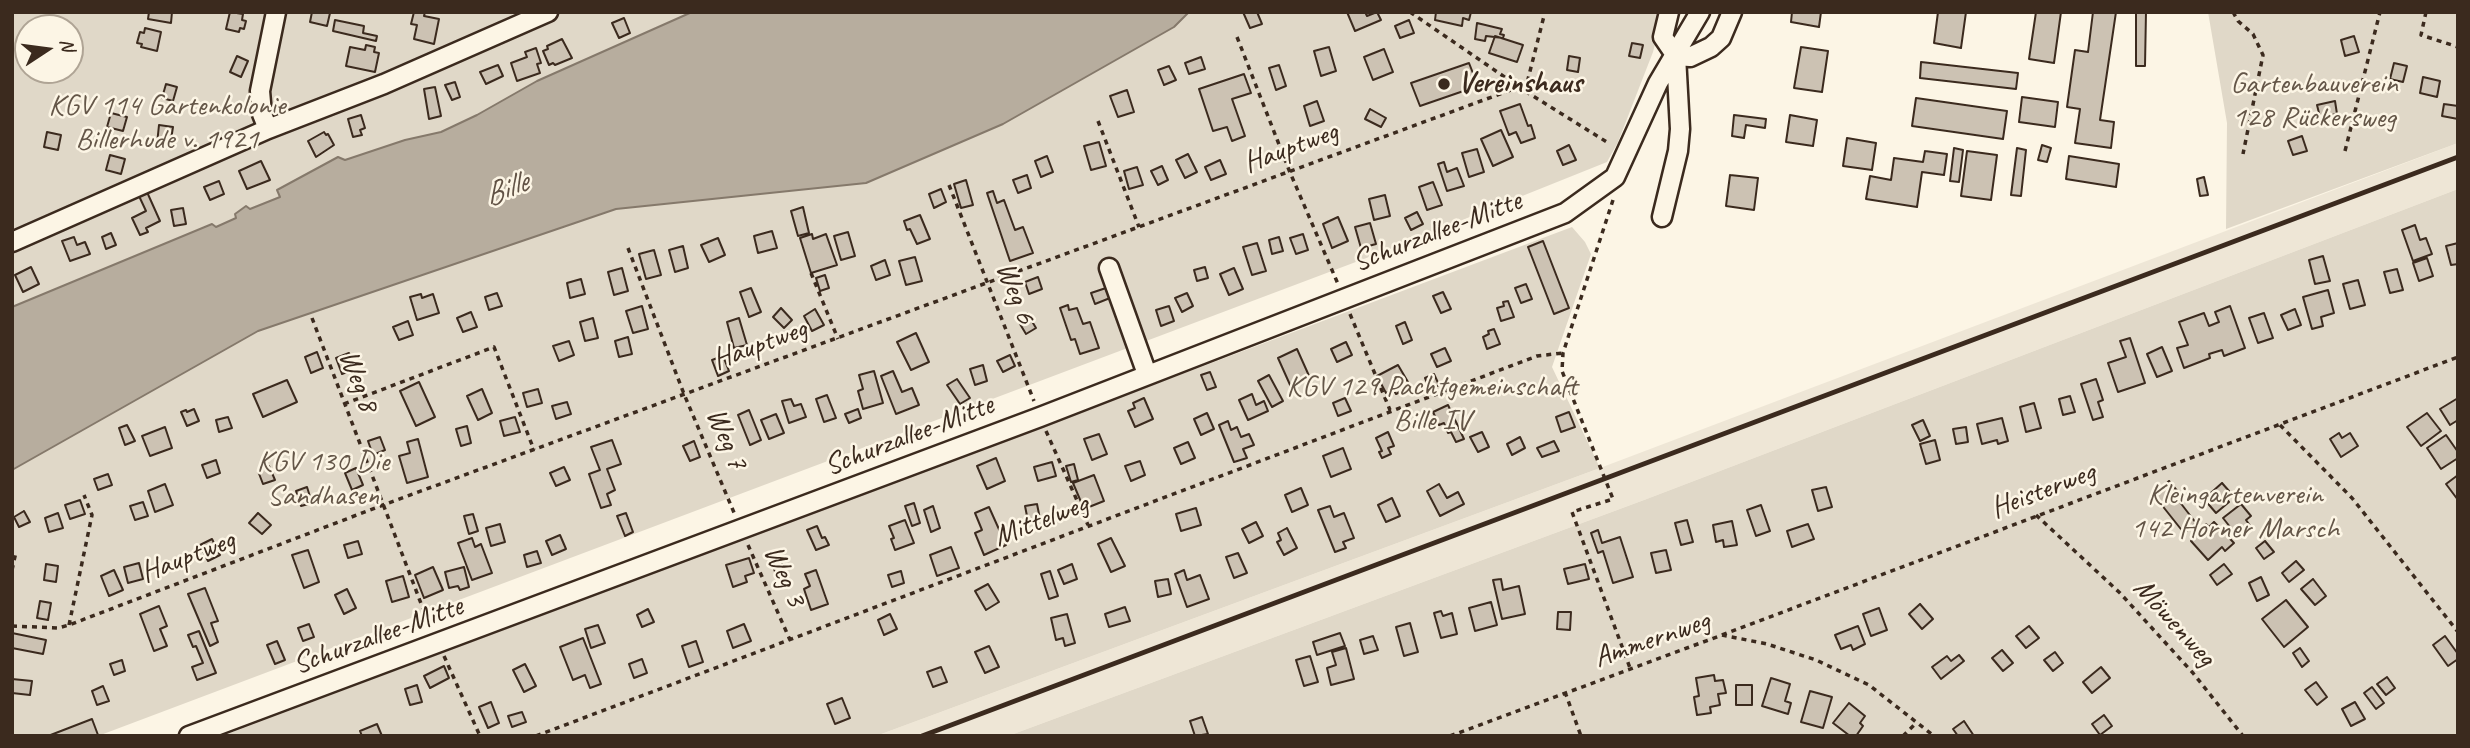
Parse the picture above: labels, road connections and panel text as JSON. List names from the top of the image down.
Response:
{
  "streets": {
    "street": ["Schurzallee-Mitte"],
    "path": [
      "Hauptweg",
      "Weg 6",
      "Weg 8",
      "Weg 7",
      "Heisterweg",
      "Mittelweg",
      "Weg 3",
      "Möwenweg",
      "Ammernweg"
    ]
  },
  "crossings": [
    ["Hauptweg", "Weg 6"],
    ["Hauptweg", "Weg 8"],
    ["Hauptweg", "Weg 7"],
    ["Schurzallee-Mitte", "Weg 6"],
    ["Schurzallee-Mitte", "Weg 7"],
    ["Schurzallee-Mitte", "Weg 3"],
    ["Weg 6", "Mittelweg"],
    ["Weg 7", "Weg 3"],
    ["Heisterweg", "Möwenweg"],
    ["Heisterweg", "Ammernweg"],
    ["Mittelweg", "Weg 3"]
  ],
  "water": ["Bille"],
  "parks": [
    "Gartenbauverein 128 Rückersweg",
    "KGV 114 Gartenkolonie Billerhude v. 1921",
    "KGV 129 Pachtgemeinschaft Bille IV",
    "KGV 130 Die Sandhasen",
    "Kleingartenverein 142 Horner Marsch"
  ],
  "places": ["Vereinshaus"],
  "north": "right"
}
